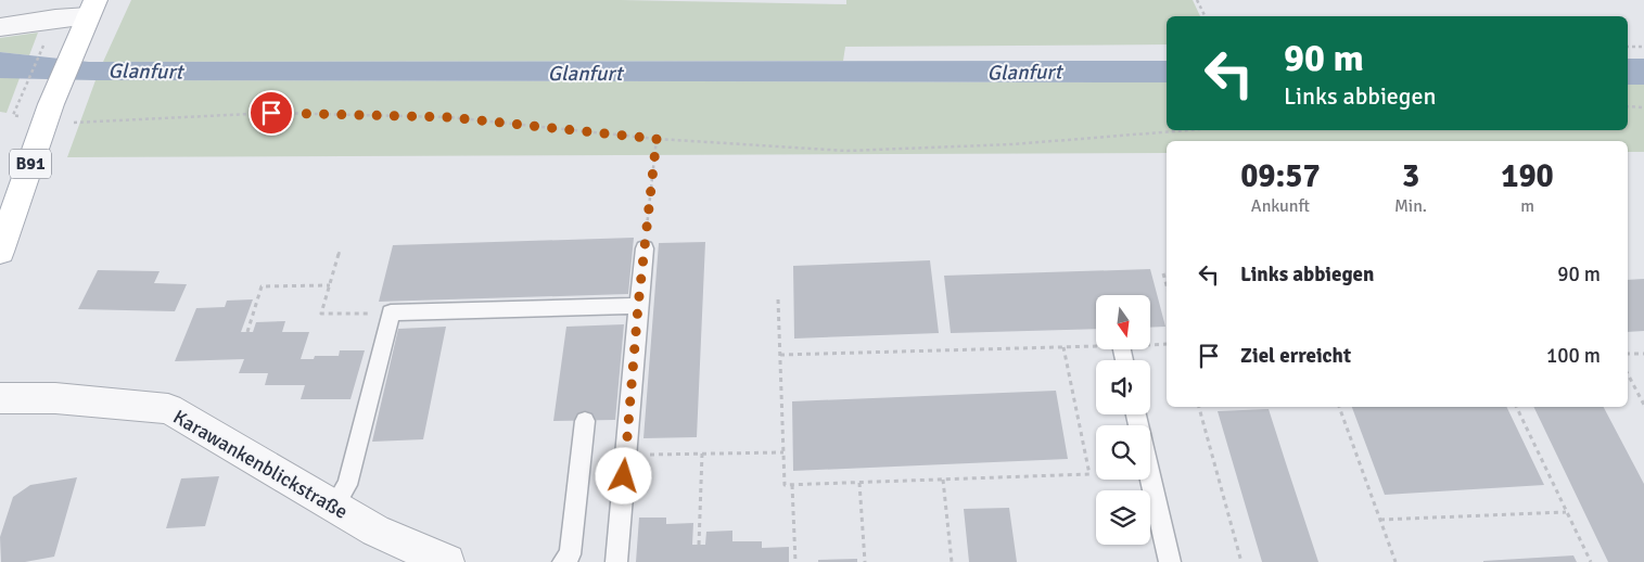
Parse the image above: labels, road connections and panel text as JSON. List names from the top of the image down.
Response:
{
  "streets": {
    "main road": ["B91"],
    "street": ["Karawankenblickstraße"]
  },
  "water": ["Glanfurt"],
  "north": "bottom",
  "page": {
    "turn": ["90 m", "Links abbiegen"],
    "eta": [
      "09:57",
      "Ankunft",
      "3",
      "Min.",
      "190",
      "m"
    ],
    "list": [
      {
        "name": "Links abbiegen",
        "value": "90 m"
      },
      {
        "name": "Ziel erreicht",
        "value": "100 m"
      }
    ]
  }
}
